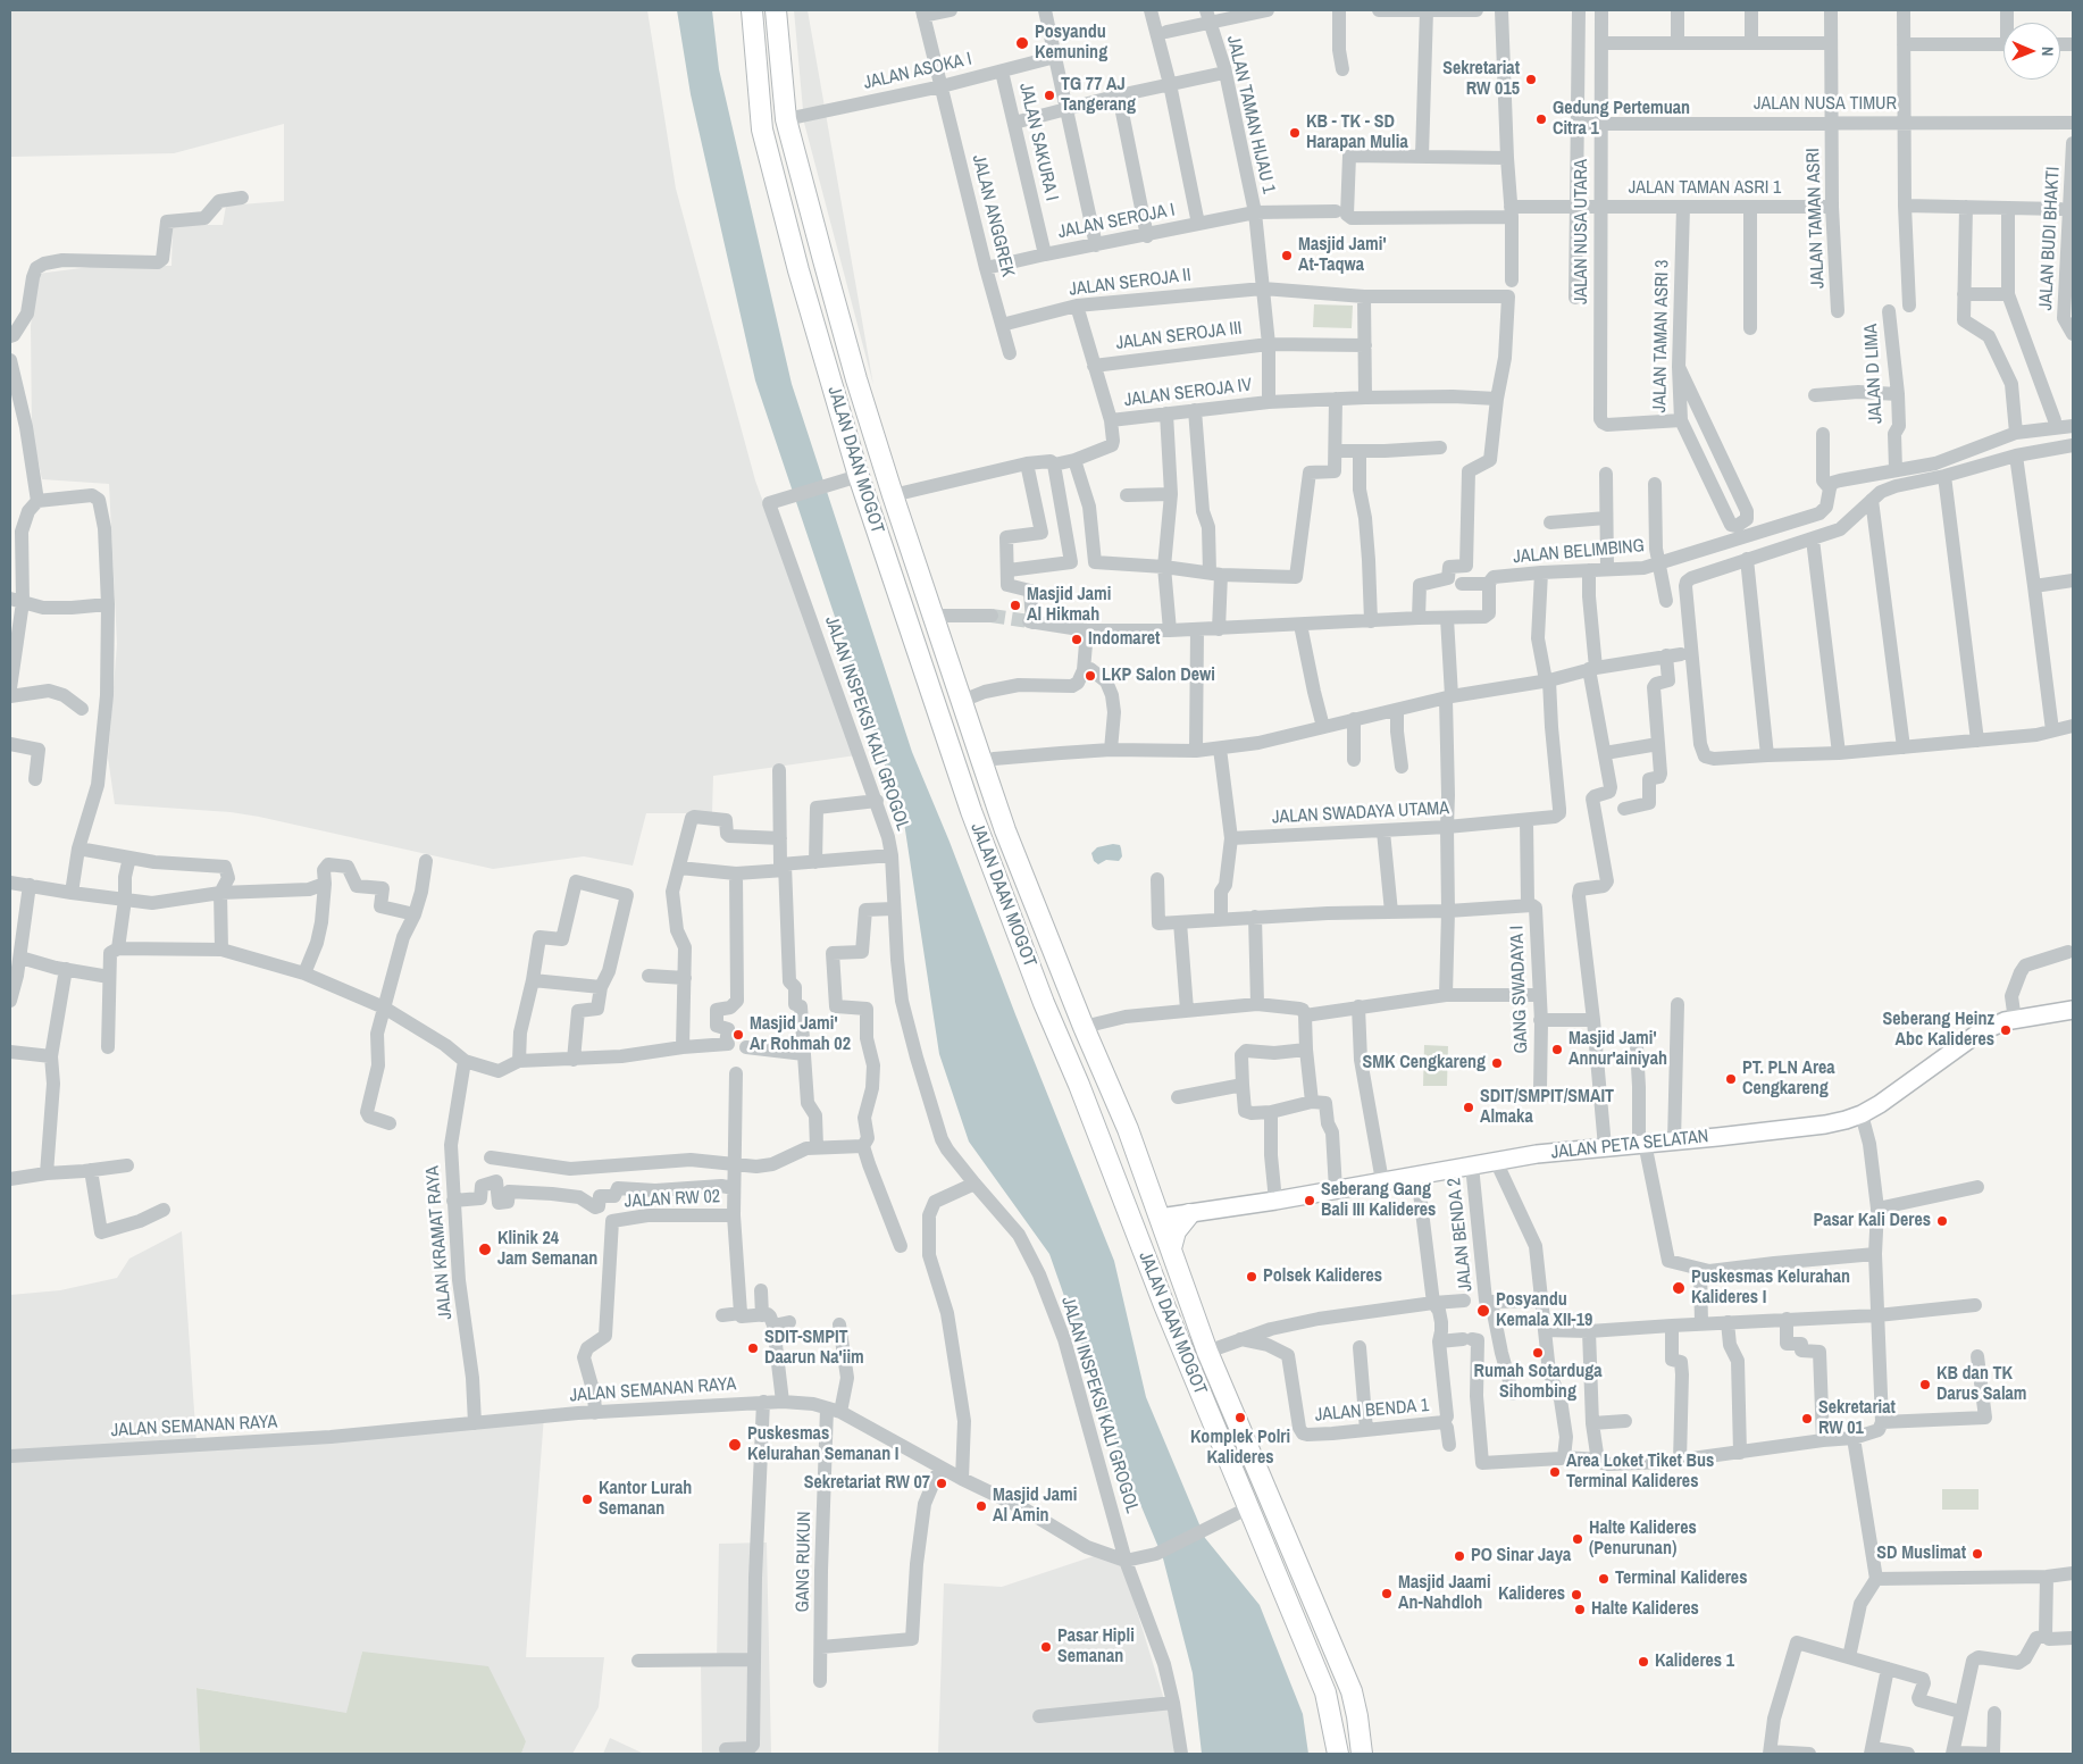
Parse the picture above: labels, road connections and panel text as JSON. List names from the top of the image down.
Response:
{
  "streets": {
    "highway": ["JALAN DAAN MOGOT"],
    "main road": ["JALAN PETA SELATAN"],
    "street": [
      "JALAN ASOKA I",
      "JALAN NUSA TIMUR",
      "JALAN TAMAN HIJAU 1",
      "JALAN SAKURA I",
      "JALAN TAMAN ASRI 1",
      "JALAN ANGGREK",
      "JALAN TAMAN ASRI",
      "JALAN SEROJA I",
      "JALAN NUSA UTARA",
      "JALAN BUDI BHAKTI",
      "JALAN SEROJA II",
      "JALAN SEROJA III",
      "JALAN TAMAN ASRI 3",
      "JALAN D LIMA",
      "JALAN SEROJA IV",
      "JALAN BELIMBING",
      "JALAN INSPEKSI KALI GROGOL",
      "JALAN SWADAYA UTAMA",
      "GANG SWADAYA I",
      "JALAN RW 02",
      "JALAN BENDA 2",
      "JALAN KRAMAT RAYA",
      "JALAN SEMANAN RAYA",
      "JALAN BENDA 1",
      "GANG RUKUN"
    ]
  },
  "crossings": [
    ["JALAN ASOKA I", "JALAN SAKURA I"],
    ["JALAN ASOKA I", "JALAN ANGGREK"],
    ["JALAN ASOKA I", "JALAN DAAN MOGOT"],
    ["JALAN NUSA TIMUR", "JALAN TAMAN ASRI"],
    ["JALAN NUSA TIMUR", "JALAN NUSA UTARA"],
    ["JALAN TAMAN HIJAU 1", "JALAN SEROJA I"],
    ["JALAN TAMAN HIJAU 1", "JALAN SEROJA II"],
    ["JALAN TAMAN HIJAU 1", "JALAN SEROJA III"],
    ["JALAN TAMAN HIJAU 1", "JALAN SEROJA IV"],
    ["JALAN SAKURA I", "JALAN SEROJA I"],
    ["JALAN TAMAN ASRI 1", "JALAN TAMAN ASRI"],
    ["JALAN TAMAN ASRI 1", "JALAN SEROJA I"],
    ["JALAN TAMAN ASRI 1", "JALAN NUSA UTARA"],
    ["JALAN TAMAN ASRI 1", "JALAN TAMAN ASRI 3"],
    ["JALAN ANGGREK", "JALAN SEROJA I"],
    ["JALAN ANGGREK", "JALAN SEROJA II"],
    ["JALAN NUSA UTARA", "JALAN TAMAN ASRI 3"],
    ["JALAN SEROJA II", "JALAN SEROJA IV"],
    ["JALAN DAAN MOGOT", "JALAN INSPEKSI KALI GROGOL"],
    ["JALAN DAAN MOGOT", "JALAN PETA SELATAN"],
    ["JALAN INSPEKSI KALI GROGOL", "JALAN SEMANAN RAYA"],
    ["JALAN PETA SELATAN", "JALAN BENDA 2"],
    ["JALAN PETA SELATAN", "JALAN BENDA 1"],
    ["JALAN RW 02", "JALAN SEMANAN RAYA"],
    ["JALAN KRAMAT RAYA", "JALAN SEMANAN RAYA"],
    ["JALAN SEMANAN RAYA", "GANG RUKUN"]
  ],
  "places": [
    "Posyandu Kemuning",
    "Sekretariat RW 015",
    "TG 77 AJ Tangerang",
    "Gedung Pertemuan Citra 1",
    "KB - TK - SD Harapan Mulia",
    "Masjid Jami' At-Taqwa",
    "Masjid Jami Al Hikmah",
    "Indomaret",
    "LKP Salon Dewi",
    "Seberang Heinz Abc Kalideres",
    "Masjid Jami' Ar Rohmah 02",
    "Masjid Jami' Annur'ainiyah",
    "SMK Cengkareng",
    "PT. PLN Area Cengkareng",
    "SDIT/SMPIT/SMAIT Almaka",
    "Seberang Gang Bali III Kalideres",
    "Pasar Kali Deres",
    "Klinik 24 Jam Semanan",
    "Polsek Kalideres",
    "Puskesmas Kelurahan Kalideres I",
    "Posyandu Kemala XII-19",
    "SDIT-SMPIT Daarun Na'iim",
    "Rumah Sotarduga Sihombing",
    "KB dan TK Darus Salam",
    "Komplek Polri Kalideres",
    "Sekretariat RW 01",
    "Puskesmas Kelurahan Semanan I",
    "Area Loket Tiket Bus Terminal Kalideres",
    "Sekretariat RW 07",
    "Kantor Lurah Semanan",
    "Masjid Jami Al Amin",
    "Halte Kalideres (Penurunan)",
    "SD Muslimat",
    "PO Sinar Jaya",
    "Terminal Kalideres",
    "Masjid Jaami An-Nahdloh",
    "Kalideres",
    "Halte Kalideres",
    "Pasar Hipli Semanan",
    "Kalideres 1"
  ],
  "north": "right"
}
